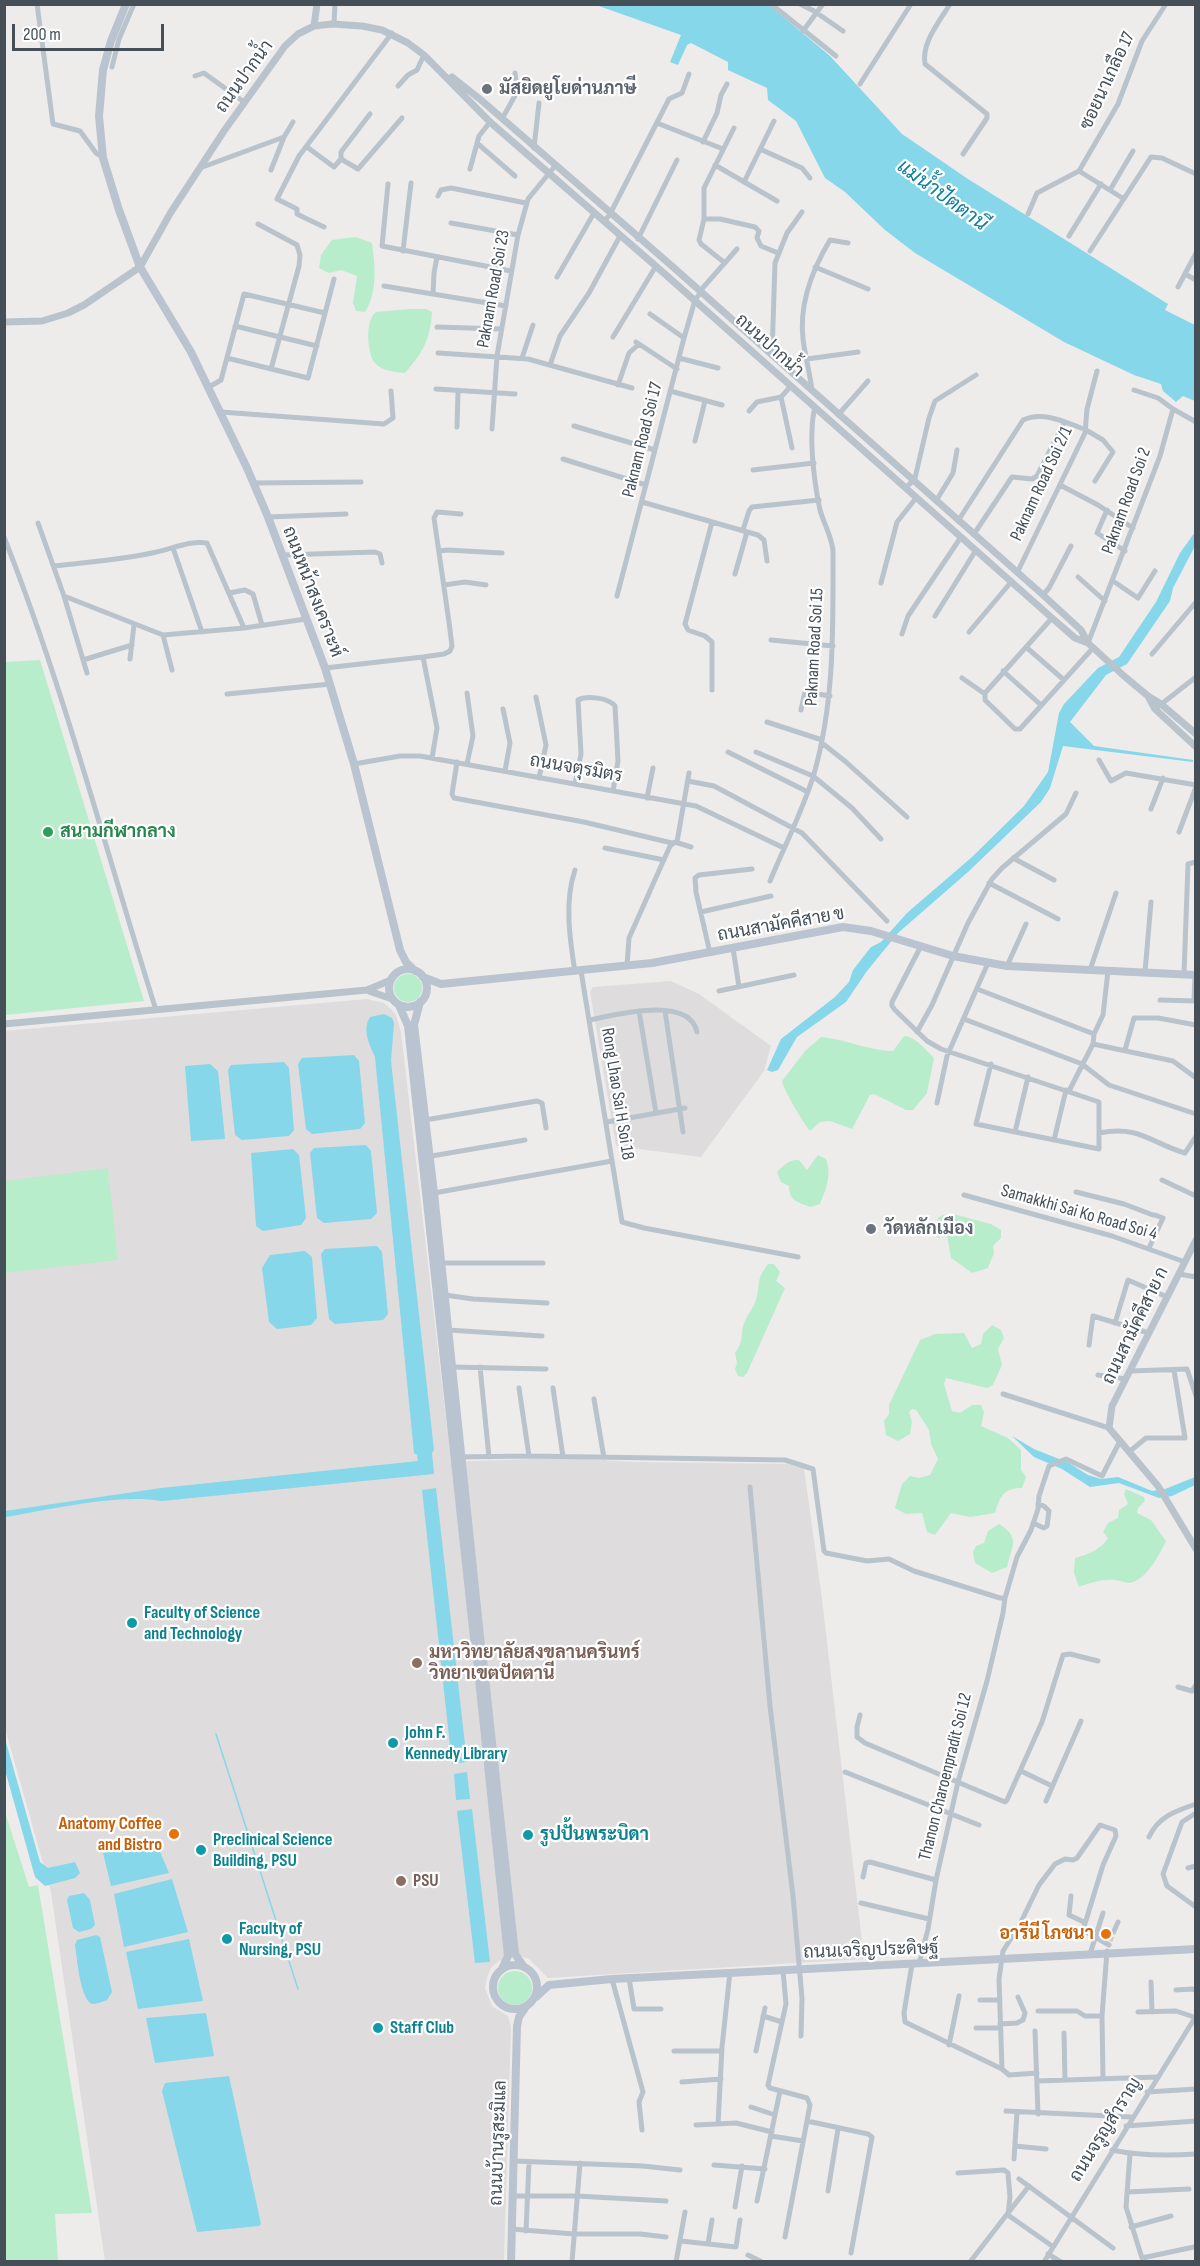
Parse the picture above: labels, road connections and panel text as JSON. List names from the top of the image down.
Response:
{
  "streets": {
    "main road": [
      "ถนนหน้าสงเคราะห์",
      "ถนนสามัคคีสาย ข",
      "ถนนเจริญประดิษฐ์",
      "ถนนบ้านรูสะมิแล"
    ],
    "street": [
      "ถนนปากน้ำ",
      "ซอยนาเกลือ 17",
      "Paknam Road Soi 23",
      "Paknam Road Soi 17",
      "Paknam Road Soi 2/1",
      "Paknam Road Soi 2",
      "Paknam Road Soi 15",
      "ถนนจตุรมิตร",
      "Rong Lhao Sai H Soi 18",
      "Samakkhi Sai Ko Road Soi 4",
      "ถนนสามัคคีสาย ก",
      "Thanon Charoenpradit Soi 12",
      "ถนนจรูญสำราญ"
    ]
  },
  "crossings": [
    ["ถนนปากน้ำ", "Paknam Road Soi 23"],
    ["ถนนปากน้ำ", "Paknam Road Soi 17"],
    ["ถนนปากน้ำ", "Paknam Road Soi 2/1"],
    ["ถนนปากน้ำ", "Paknam Road Soi 2"],
    ["ถนนปากน้ำ", "ถนนหน้าสงเคราะห์"],
    ["ถนนปากน้ำ", "Paknam Road Soi 15"],
    ["ถนนหน้าสงเคราะห์", "ถนนจตุรมิตร"],
    ["ถนนหน้าสงเคราะห์", "ถนนสามัคคีสาย ข"],
    ["Paknam Road Soi 15", "ถนนจตุรมิตร"],
    ["ถนนสามัคคีสาย ข", "Rong Lhao Sai H Soi 18"],
    ["Samakkhi Sai Ko Road Soi 4", "ถนนสามัคคีสาย ก"],
    ["Thanon Charoenpradit Soi 12", "ถนนเจริญประดิษฐ์"]
  ],
  "water": ["แม่น้ำปัตตานี"],
  "places": [
    "มัสยิดยูโยด่านภาษี",
    "สนามกีฬากลาง",
    "วัดหลักเมือง",
    "Faculty of Science and Technology",
    "มหาวิทยาลัยสงขลานครินทร์ วิทยาเขตปัตตานี",
    "John F. Kennedy Library",
    "Anatomy Coffee and Bistro",
    "รูปปั้นพระบิดา",
    "Preclinical Science Building, PSU",
    "PSU",
    "อารีนี โภชนา",
    "Faculty of Nursing, PSU",
    "Staff Club"
  ],
  "scale_bar": "200 m"
}
